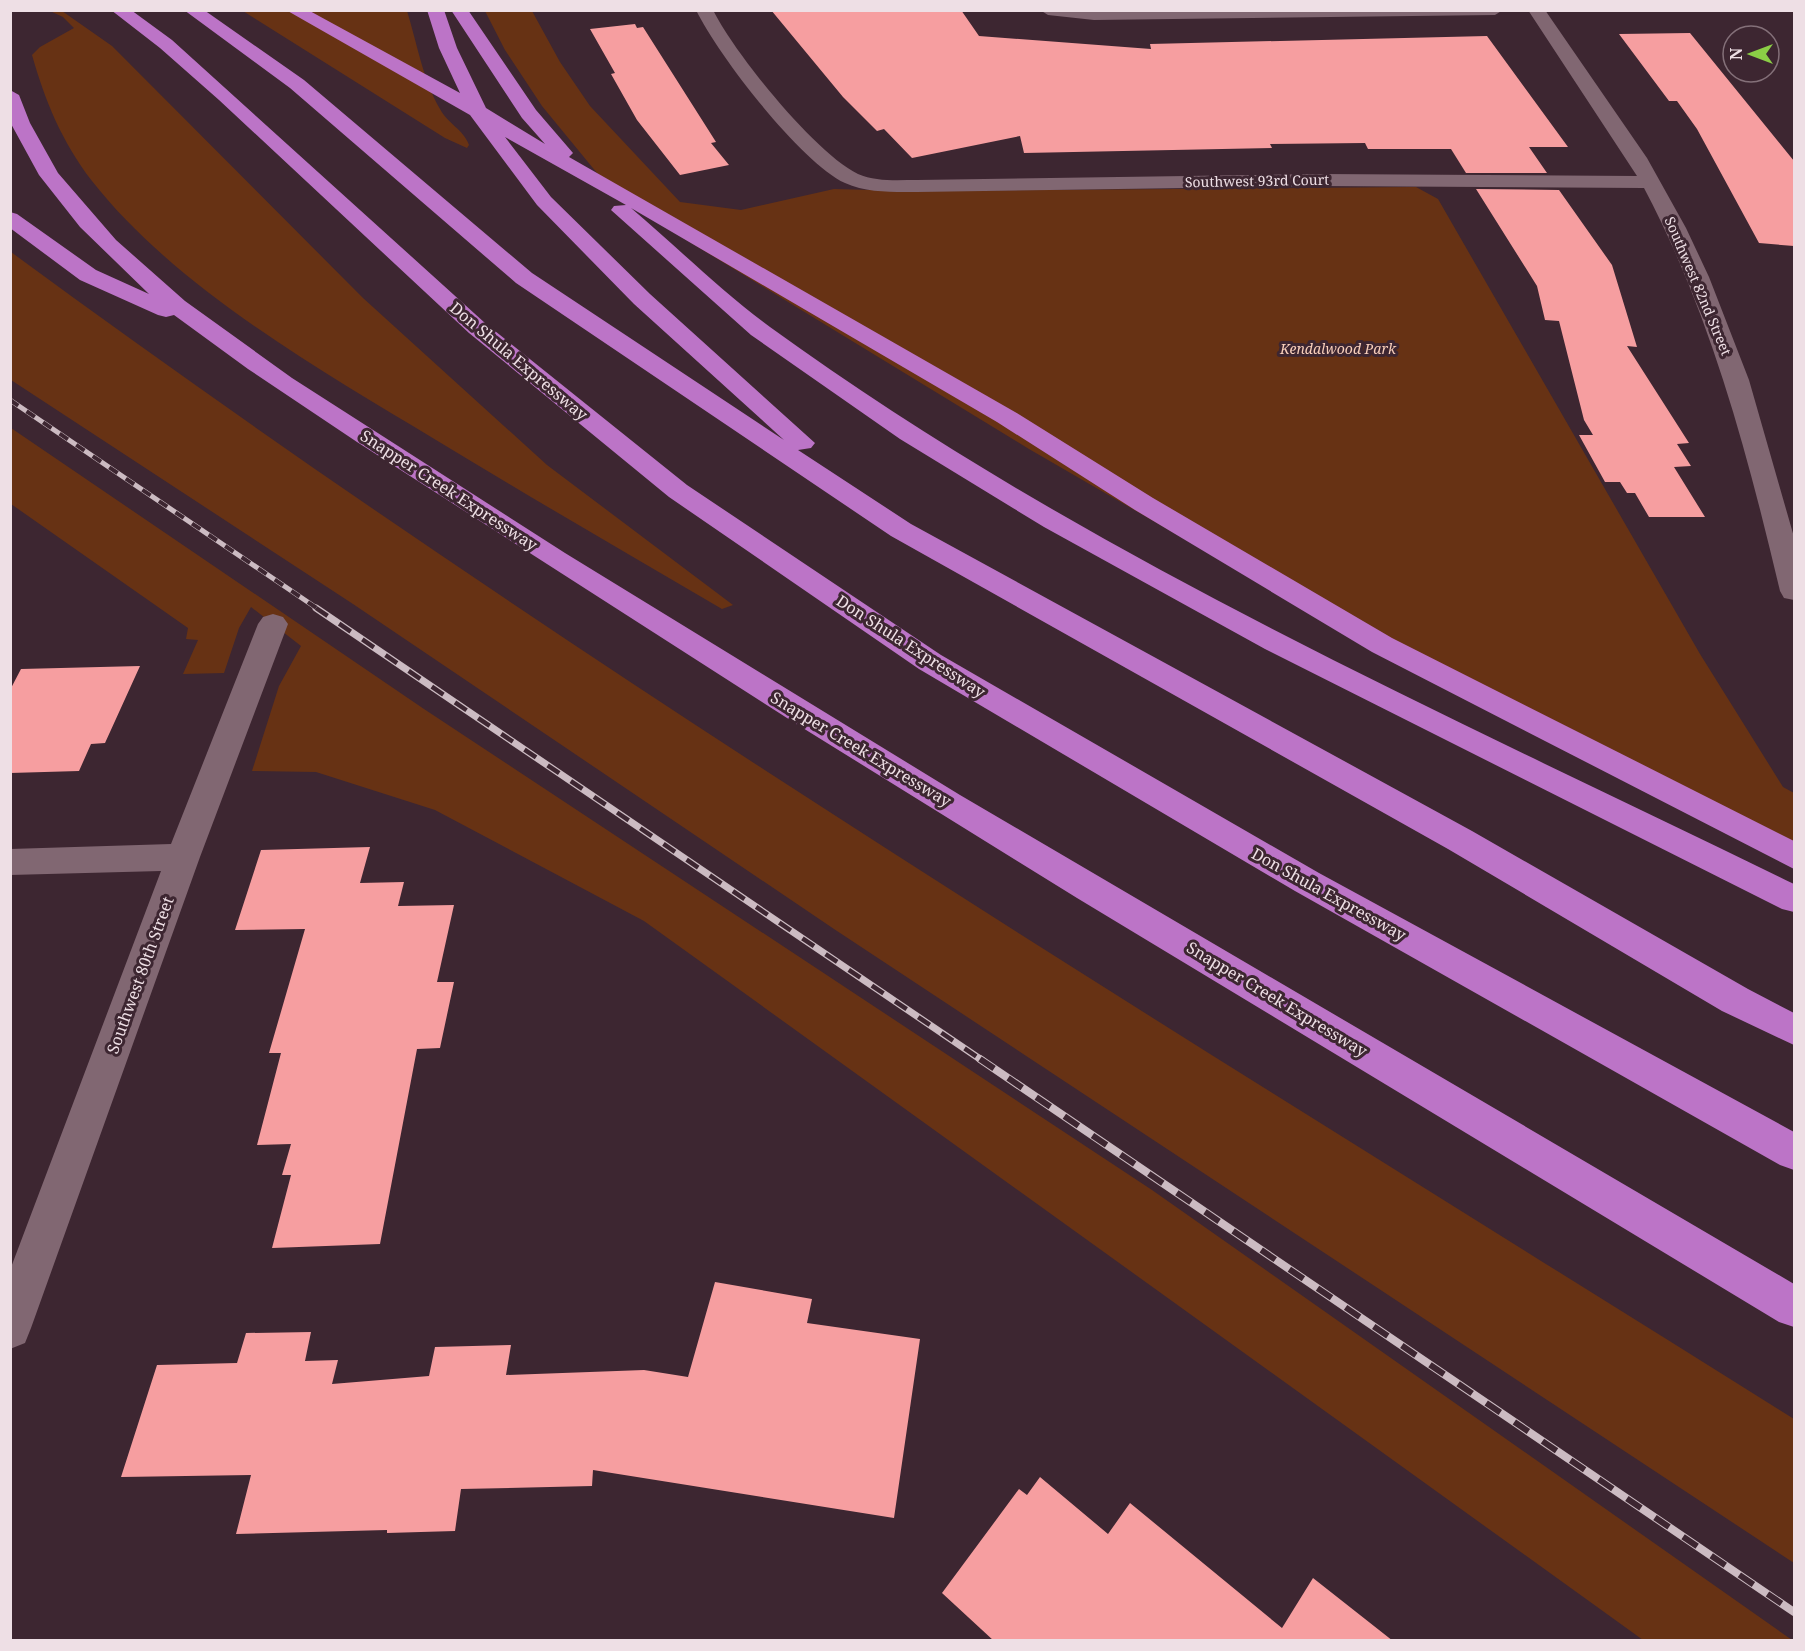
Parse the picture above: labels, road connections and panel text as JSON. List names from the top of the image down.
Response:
{
  "streets": {
    "highway": ["Don Shula Expressway", "Snapper Creek Expressway"],
    "street": ["Southwest 93rd Court", "Southwest 82nd Street", "Southwest 80th Street"]
  },
  "crossings": [
    ["Southwest 93rd Court", "Southwest 82nd Street"]
  ],
  "parks": ["Kendalwood Park"],
  "north": "left"
}
